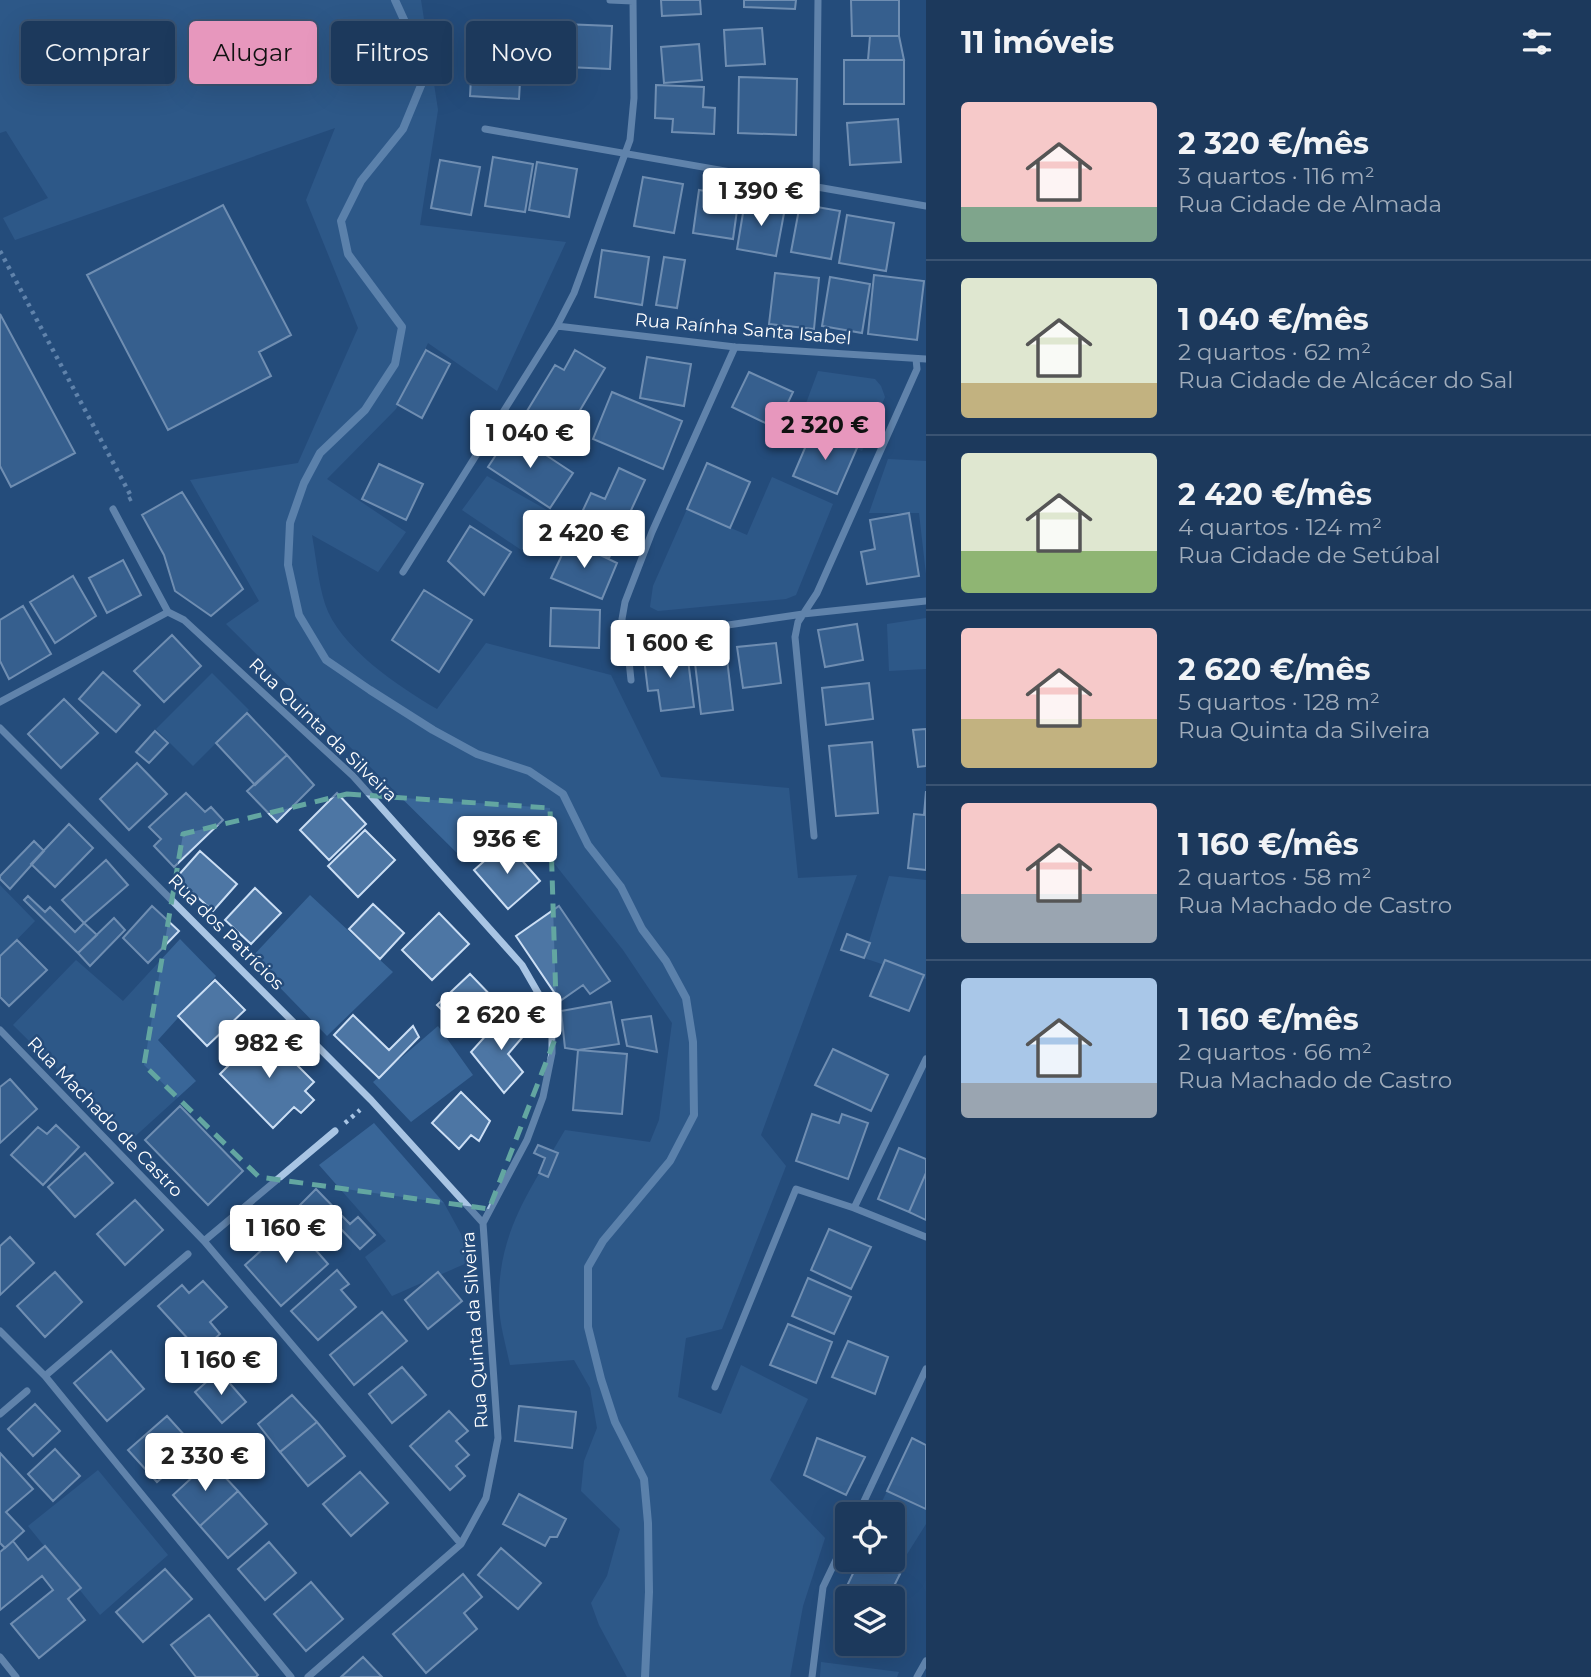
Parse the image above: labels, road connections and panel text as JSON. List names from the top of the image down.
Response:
{
  "streets": {
    "street": [
      "Rua Raínha Santa Isabel",
      "Rua Quinta da Silveira",
      "Rua dos Patrícios",
      "Rua Machado de Castro"
    ]
  },
  "crossings": [
    ["Rua Quinta da Silveira", "Rua dos Patrícios"],
    ["Rua Quinta da Silveira", "Rua Machado de Castro"]
  ],
  "page": {
    "heading": "11 imóveis",
    "chip": [
      "Comprar",
      "Alugar",
      "Filtros",
      "Novo"
    ],
    "list": [
      {
        "name": "2 320 €/mês",
        "note": "3 quartos · 116 m² · Rua Cidade de Almada"
      },
      {
        "name": "1 040 €/mês",
        "note": "2 quartos · 62 m² · Rua Cidade de Alcácer do Sal"
      },
      {
        "name": "2 420 €/mês",
        "note": "4 quartos · 124 m² · Rua Cidade de Setúbal"
      },
      {
        "name": "2 620 €/mês",
        "note": "5 quartos · 128 m² · Rua Quinta da Silveira"
      },
      {
        "name": "1 160 €/mês",
        "note": "2 quartos · 58 m² · Rua Machado de Castro"
      },
      {
        "name": "1 160 €/mês",
        "note": "2 quartos · 66 m² · Rua Machado de Castro"
      }
    ],
    "price": [
      "1 390 €",
      "2 320 €",
      "1 040 €",
      "2 420 €",
      "1 600 €",
      "936 €",
      "2 620 €",
      "982 €",
      "1 160 €",
      "1 160 €",
      "2 330 €"
    ]
  }
}
